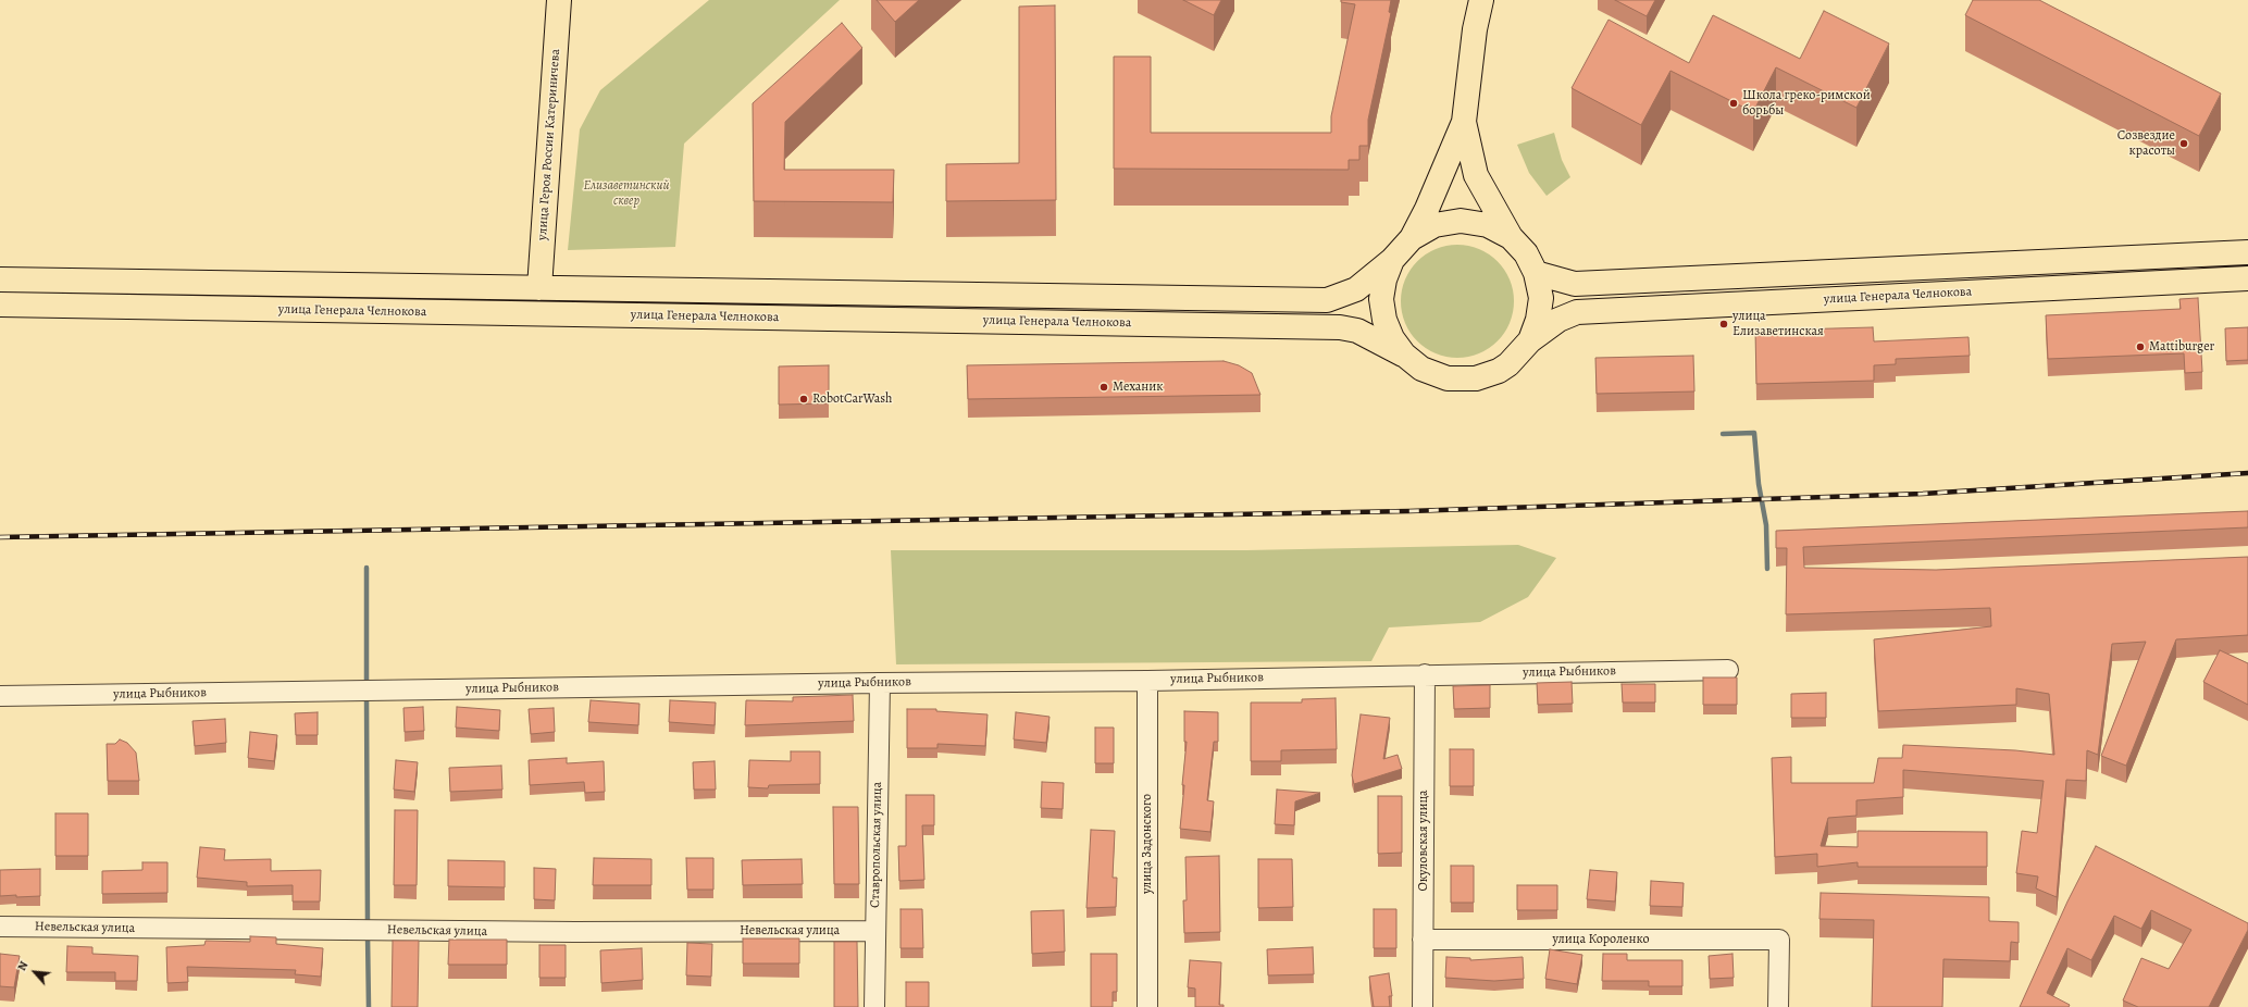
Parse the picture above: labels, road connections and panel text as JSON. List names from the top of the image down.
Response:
{
  "streets": {
    "main road": ["улица Героя России Катериничева", "улица Генерала Челнокова"],
    "street": [
      "улица Рыбников",
      "Окуловская улица",
      "улица Задонского",
      "Ставропольская улица",
      "Невельская улица",
      "улица Короленко"
    ]
  },
  "crossings": [
    ["улица Героя России Катериничева", "улица Генерала Челнокова"],
    ["улица Рыбников", "Окуловская улица"],
    ["улица Рыбников", "улица Задонского"],
    ["улица Рыбников", "Ставропольская улица"],
    ["Окуловская улица", "улица Короленко"],
    ["Ставропольская улица", "Невельская улица"]
  ],
  "parks": ["Елизаветинский сквер"],
  "places": [
    "Школа греко-римской борьбы",
    "Созвездие красоты",
    "улица Елизаветинская",
    "Mattiburger",
    "Механик",
    "RobotCarWash"
  ],
  "north": "top left"
}
